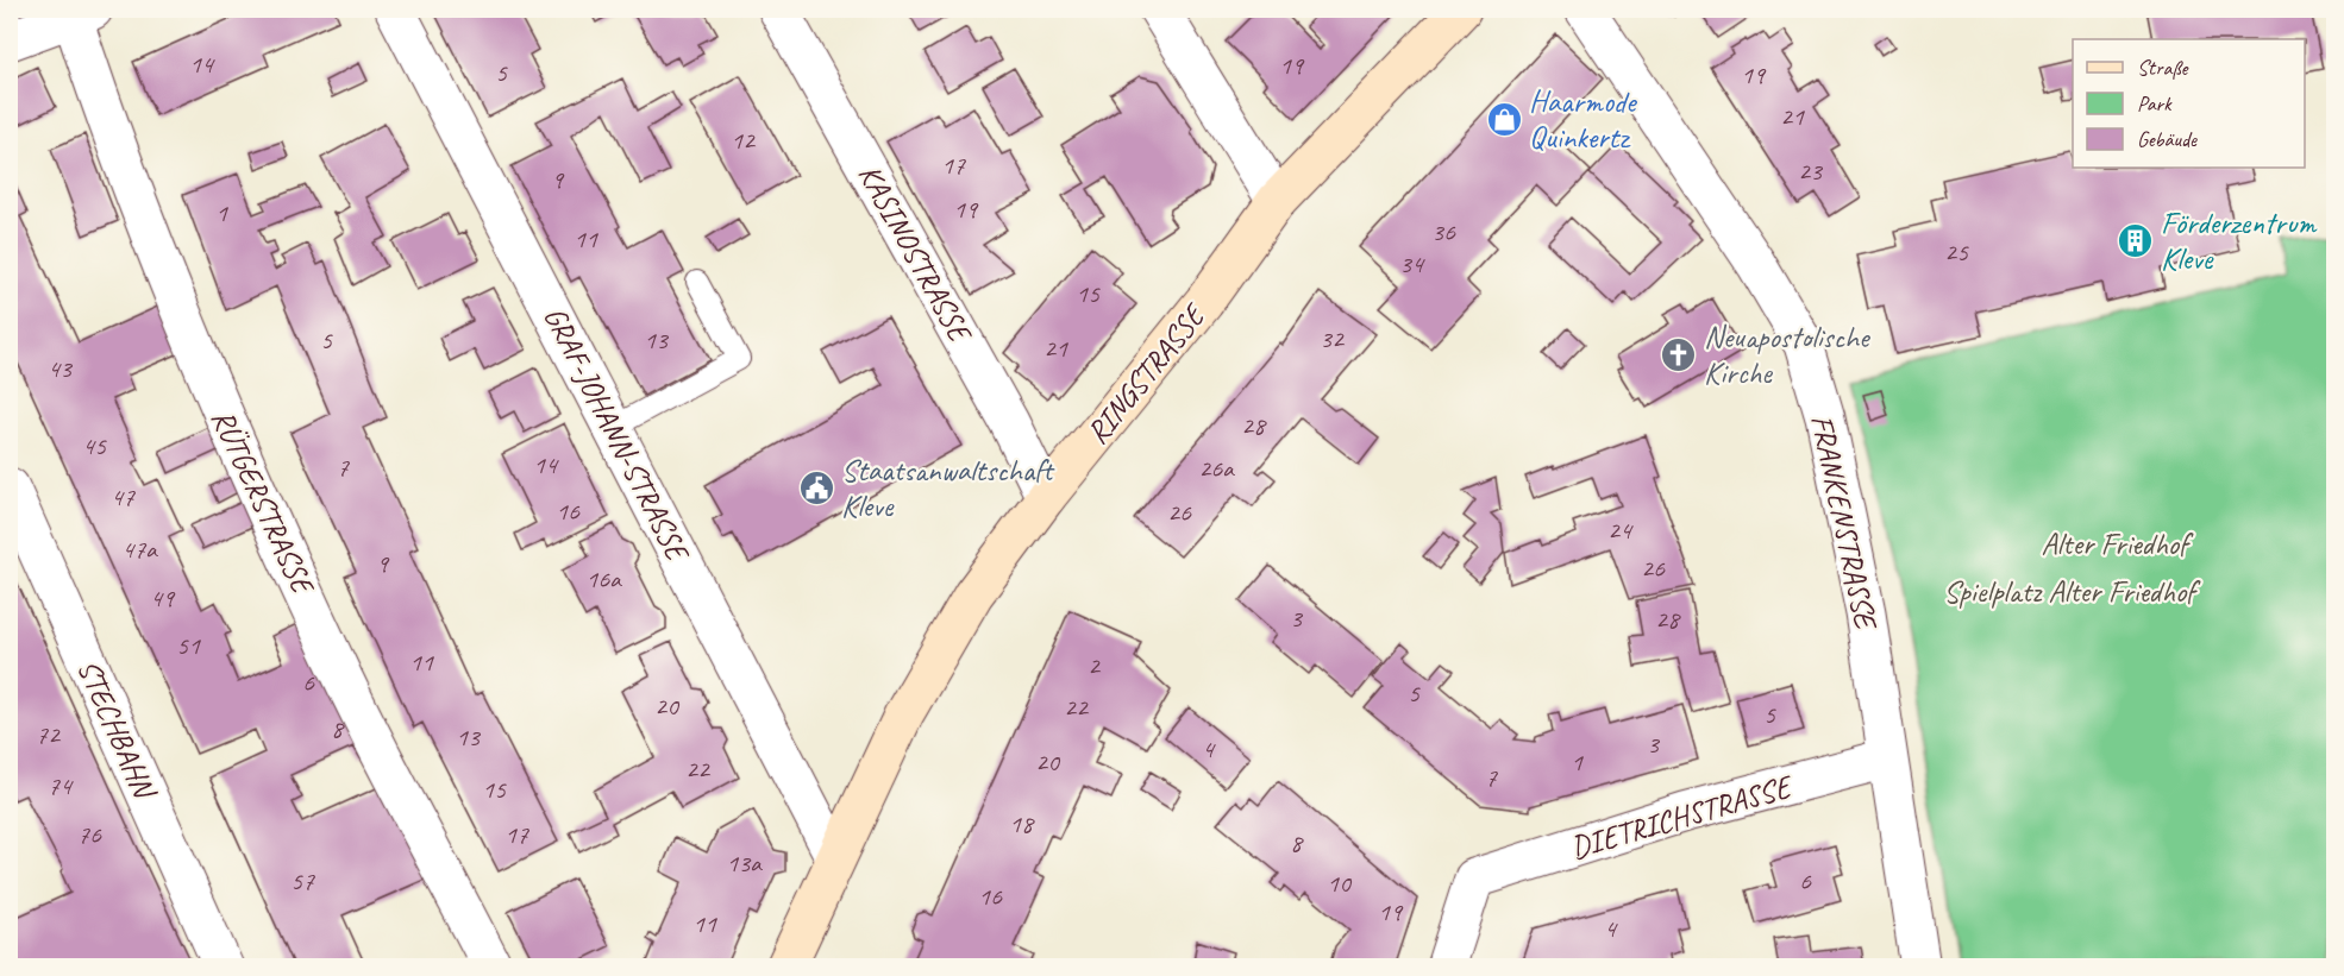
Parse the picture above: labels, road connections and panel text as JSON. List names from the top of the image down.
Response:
{
  "streets": {
    "main road": ["RINGSTRASSE"],
    "street": [
      "KASINOSTRASSE",
      "GRAF-JOHANN-STRASSE",
      "RÜTGERSTRASSE",
      "FRANKENSTRASSE",
      "STECHBAHN",
      "DIETRICHSTRASSE"
    ]
  },
  "crossings": [
    ["KASINOSTRASSE", "RINGSTRASSE"],
    ["RINGSTRASSE", "GRAF-JOHANN-STRASSE"],
    ["FRANKENSTRASSE", "DIETRICHSTRASSE"]
  ],
  "parks": ["Alter Friedhof", "Spielplatz Alter Friedhof"],
  "places": {
    "shop": ["Haarmode Quinkertz"],
    "building": ["Förderzentrum Kleve"],
    "church": ["Neuapostolische Kirche"],
    "public building": ["Staatsanwaltschaft Kleve"]
  },
  "house_numbers": [
    "14",
    "19",
    "5",
    "19",
    "21",
    "12",
    "17",
    "23",
    "9",
    "19",
    "1",
    "36",
    "11",
    "25",
    "34",
    "15",
    "32",
    "5",
    "13",
    "21",
    "43",
    "28",
    "45",
    "14",
    "7",
    "26a",
    "47",
    "16",
    "26",
    "24",
    "47a",
    "9",
    "26",
    "16a",
    "49",
    "3",
    "28",
    "51",
    "11",
    "2",
    "6",
    "5",
    "20",
    "22",
    "5",
    "8",
    "72",
    "13",
    "3",
    "4",
    "20",
    "1",
    "22",
    "7",
    "74",
    "15",
    "18",
    "76",
    "17",
    "8",
    "13a",
    "57",
    "6",
    "10",
    "16",
    "19",
    "11",
    "4"
  ],
  "legend": ["Straße", "Park", "Gebäude"]
}
